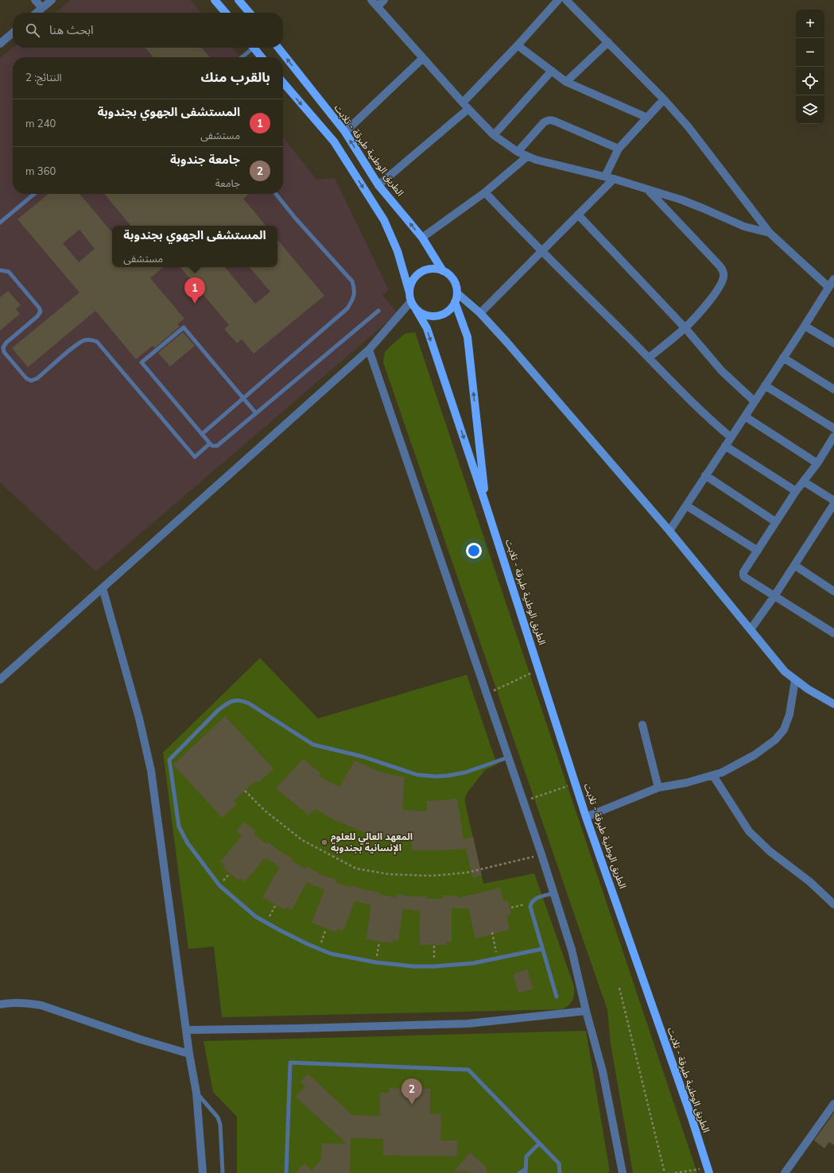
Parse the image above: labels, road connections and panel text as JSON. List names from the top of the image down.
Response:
{
  "streets": {
    "main road": ["الطريق الوطنية طبرقة - تلابت"]
  },
  "places": ["المعهد العالي للعلوم الإنسانية بجندوبة"],
  "page": {
    "map_buttons": ["+", "−"],
    "search": "ابحث هنا",
    "heading": ["بالقرب منك", "النتائج: 2"],
    "list": [
      {
        "mark": "1",
        "name": "المستشفى الجهوي بجندوبة",
        "note": "مستشفى",
        "value": "240 m"
      },
      {
        "mark": "2",
        "name": "جامعة جندوبة",
        "note": "جامعة",
        "value": "360 m"
      }
    ],
    "popup": ["المستشفى الجهوي بجندوبة", "مستشفى"],
    "pins": ["1", "2"]
  }
}
